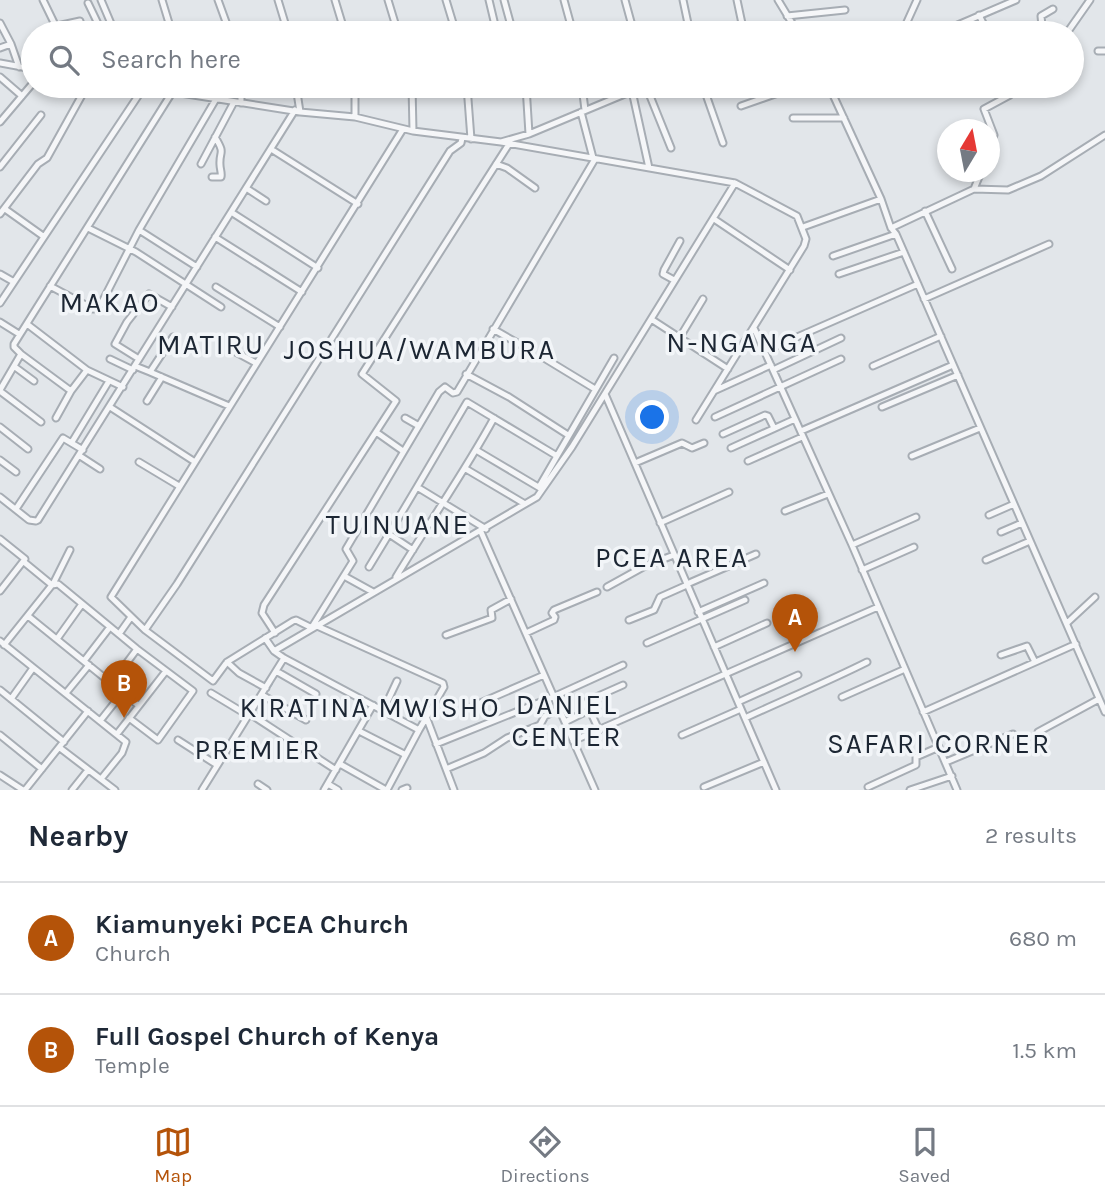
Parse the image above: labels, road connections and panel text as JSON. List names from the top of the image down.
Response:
{
  "districts": [
    "MAKAO",
    "N-NGANGA",
    "MATIRU",
    "JOSHUA/WAMBURA",
    "TUINUANE",
    "PCEA AREA",
    "DANIEL CENTER",
    "KIRATINA MWISHO",
    "SAFARI CORNER",
    "PREMIER"
  ],
  "north": "top",
  "page": {
    "search": "Search here",
    "pins": ["A", "B"],
    "heading": ["Nearby", "2 results"],
    "list": [
      {
        "mark": "A",
        "name": "Kiamunyeki PCEA Church",
        "note": "Church",
        "value": "680 m"
      },
      {
        "mark": "B",
        "name": "Full Gospel Church of Kenya",
        "note": "Temple",
        "value": "1.5 km"
      }
    ],
    "nav": ["Map", "Directions", "Saved"]
  }
}
